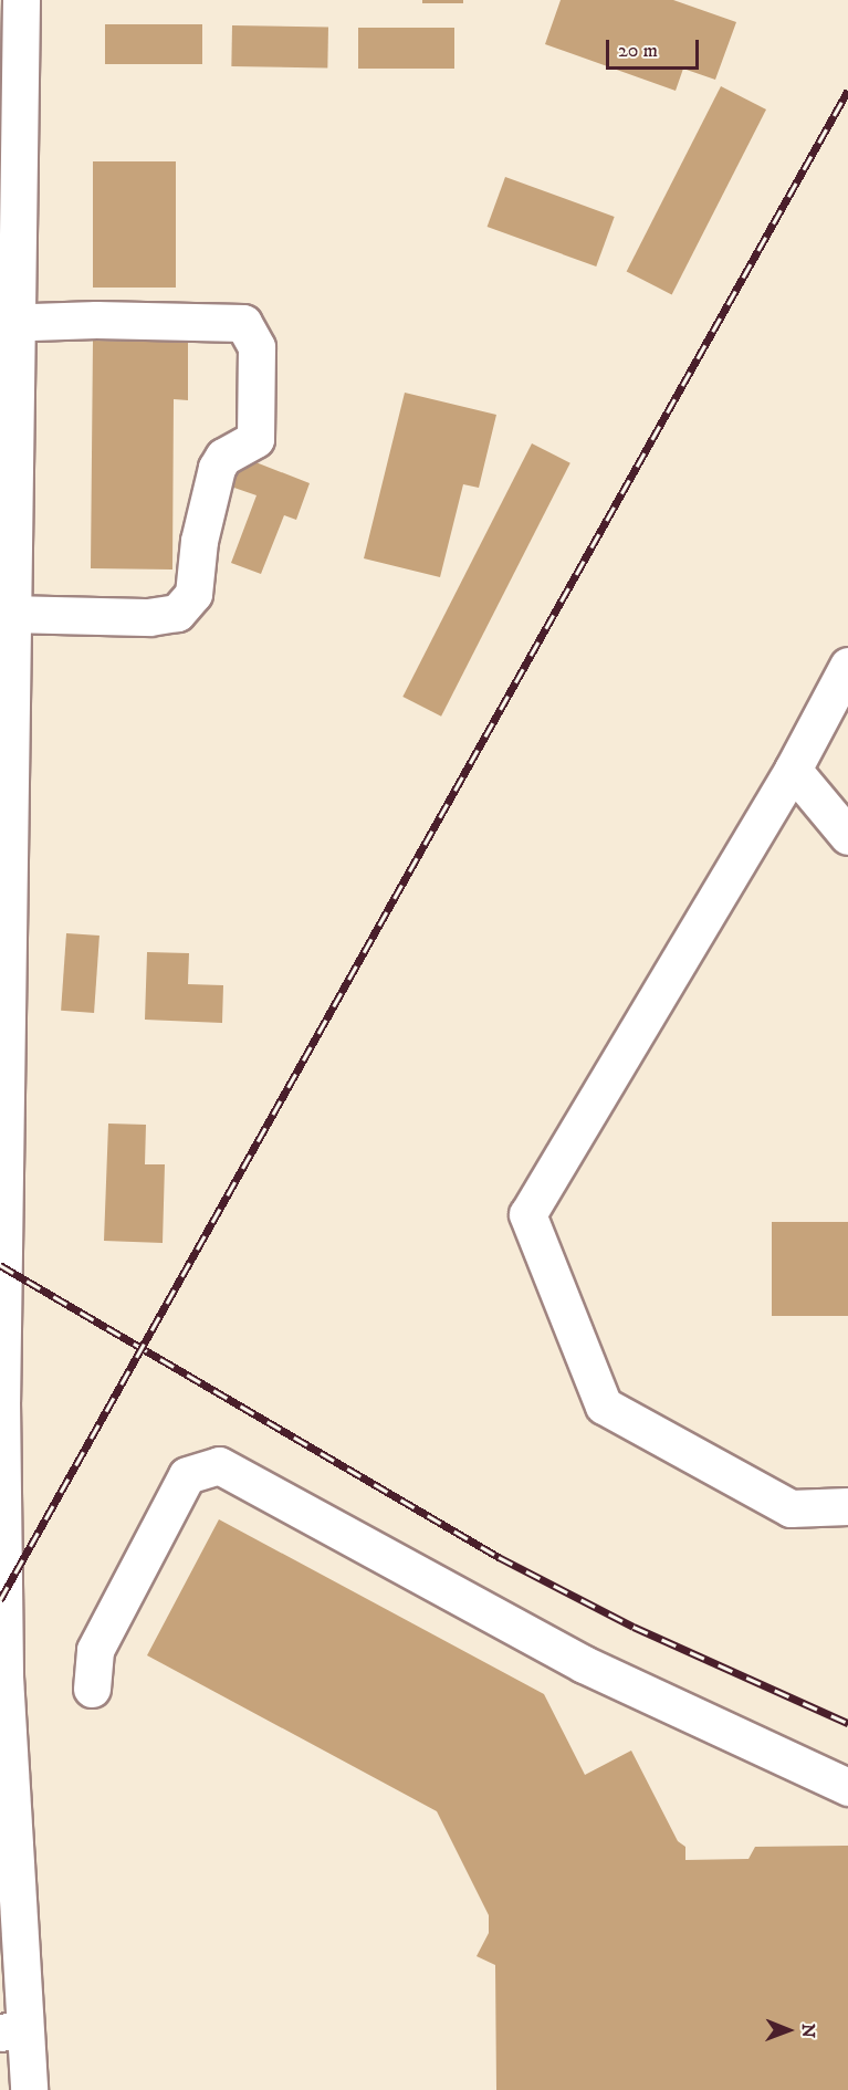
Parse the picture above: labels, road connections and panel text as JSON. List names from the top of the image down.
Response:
{
  "scale_bar": "20 m",
  "north": "right"
}
